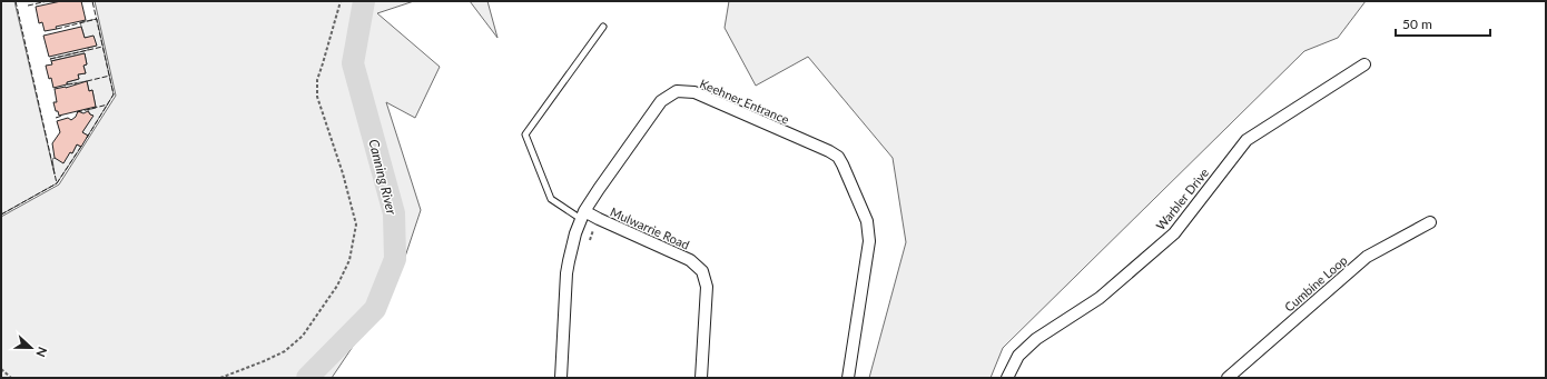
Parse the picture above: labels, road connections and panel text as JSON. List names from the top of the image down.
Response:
{
  "streets": {
    "street": [
      "Keehner Entrance",
      "Warbler Drive",
      "Mulwarrie Road",
      "Cumbine Loop"
    ]
  },
  "crossings": [
    ["Keehner Entrance", "Mulwarrie Road"]
  ],
  "water": ["Canning River"],
  "scale_bar": "50 m",
  "north": "right"
}
